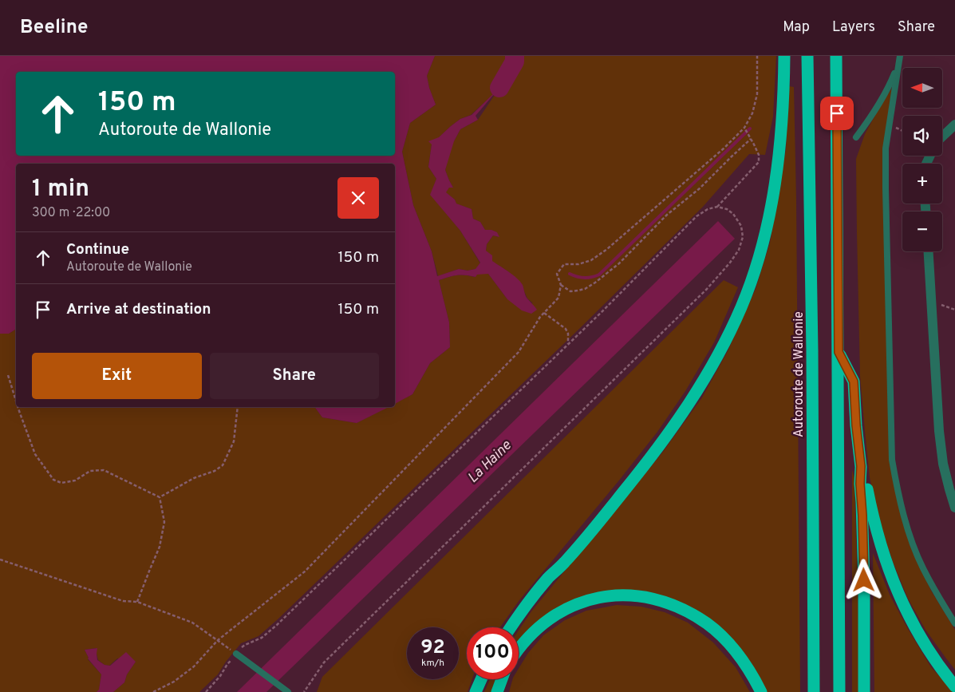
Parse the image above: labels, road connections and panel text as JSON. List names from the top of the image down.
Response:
{
  "streets": {
    "highway": ["Autoroute de Wallonie"]
  },
  "water": ["La Haine"],
  "north": "left",
  "page": {
    "header": "Beeline",
    "nav": ["Map", "Layers", "Share"],
    "map_buttons": ["+", "−"],
    "turn": ["150 m", "Autoroute de Wallonie"],
    "heading": ["1 min", "300 m · 22:00"],
    "list": [
      {
        "name": "Continue",
        "note": "Autoroute de Wallonie",
        "value": "150 m"
      },
      {
        "name": "Arrive at destination",
        "value": "150 m"
      }
    ],
    "buttons": ["Exit", "Share"],
    "speed": "92 km/h",
    "limit": "100"
  }
}
